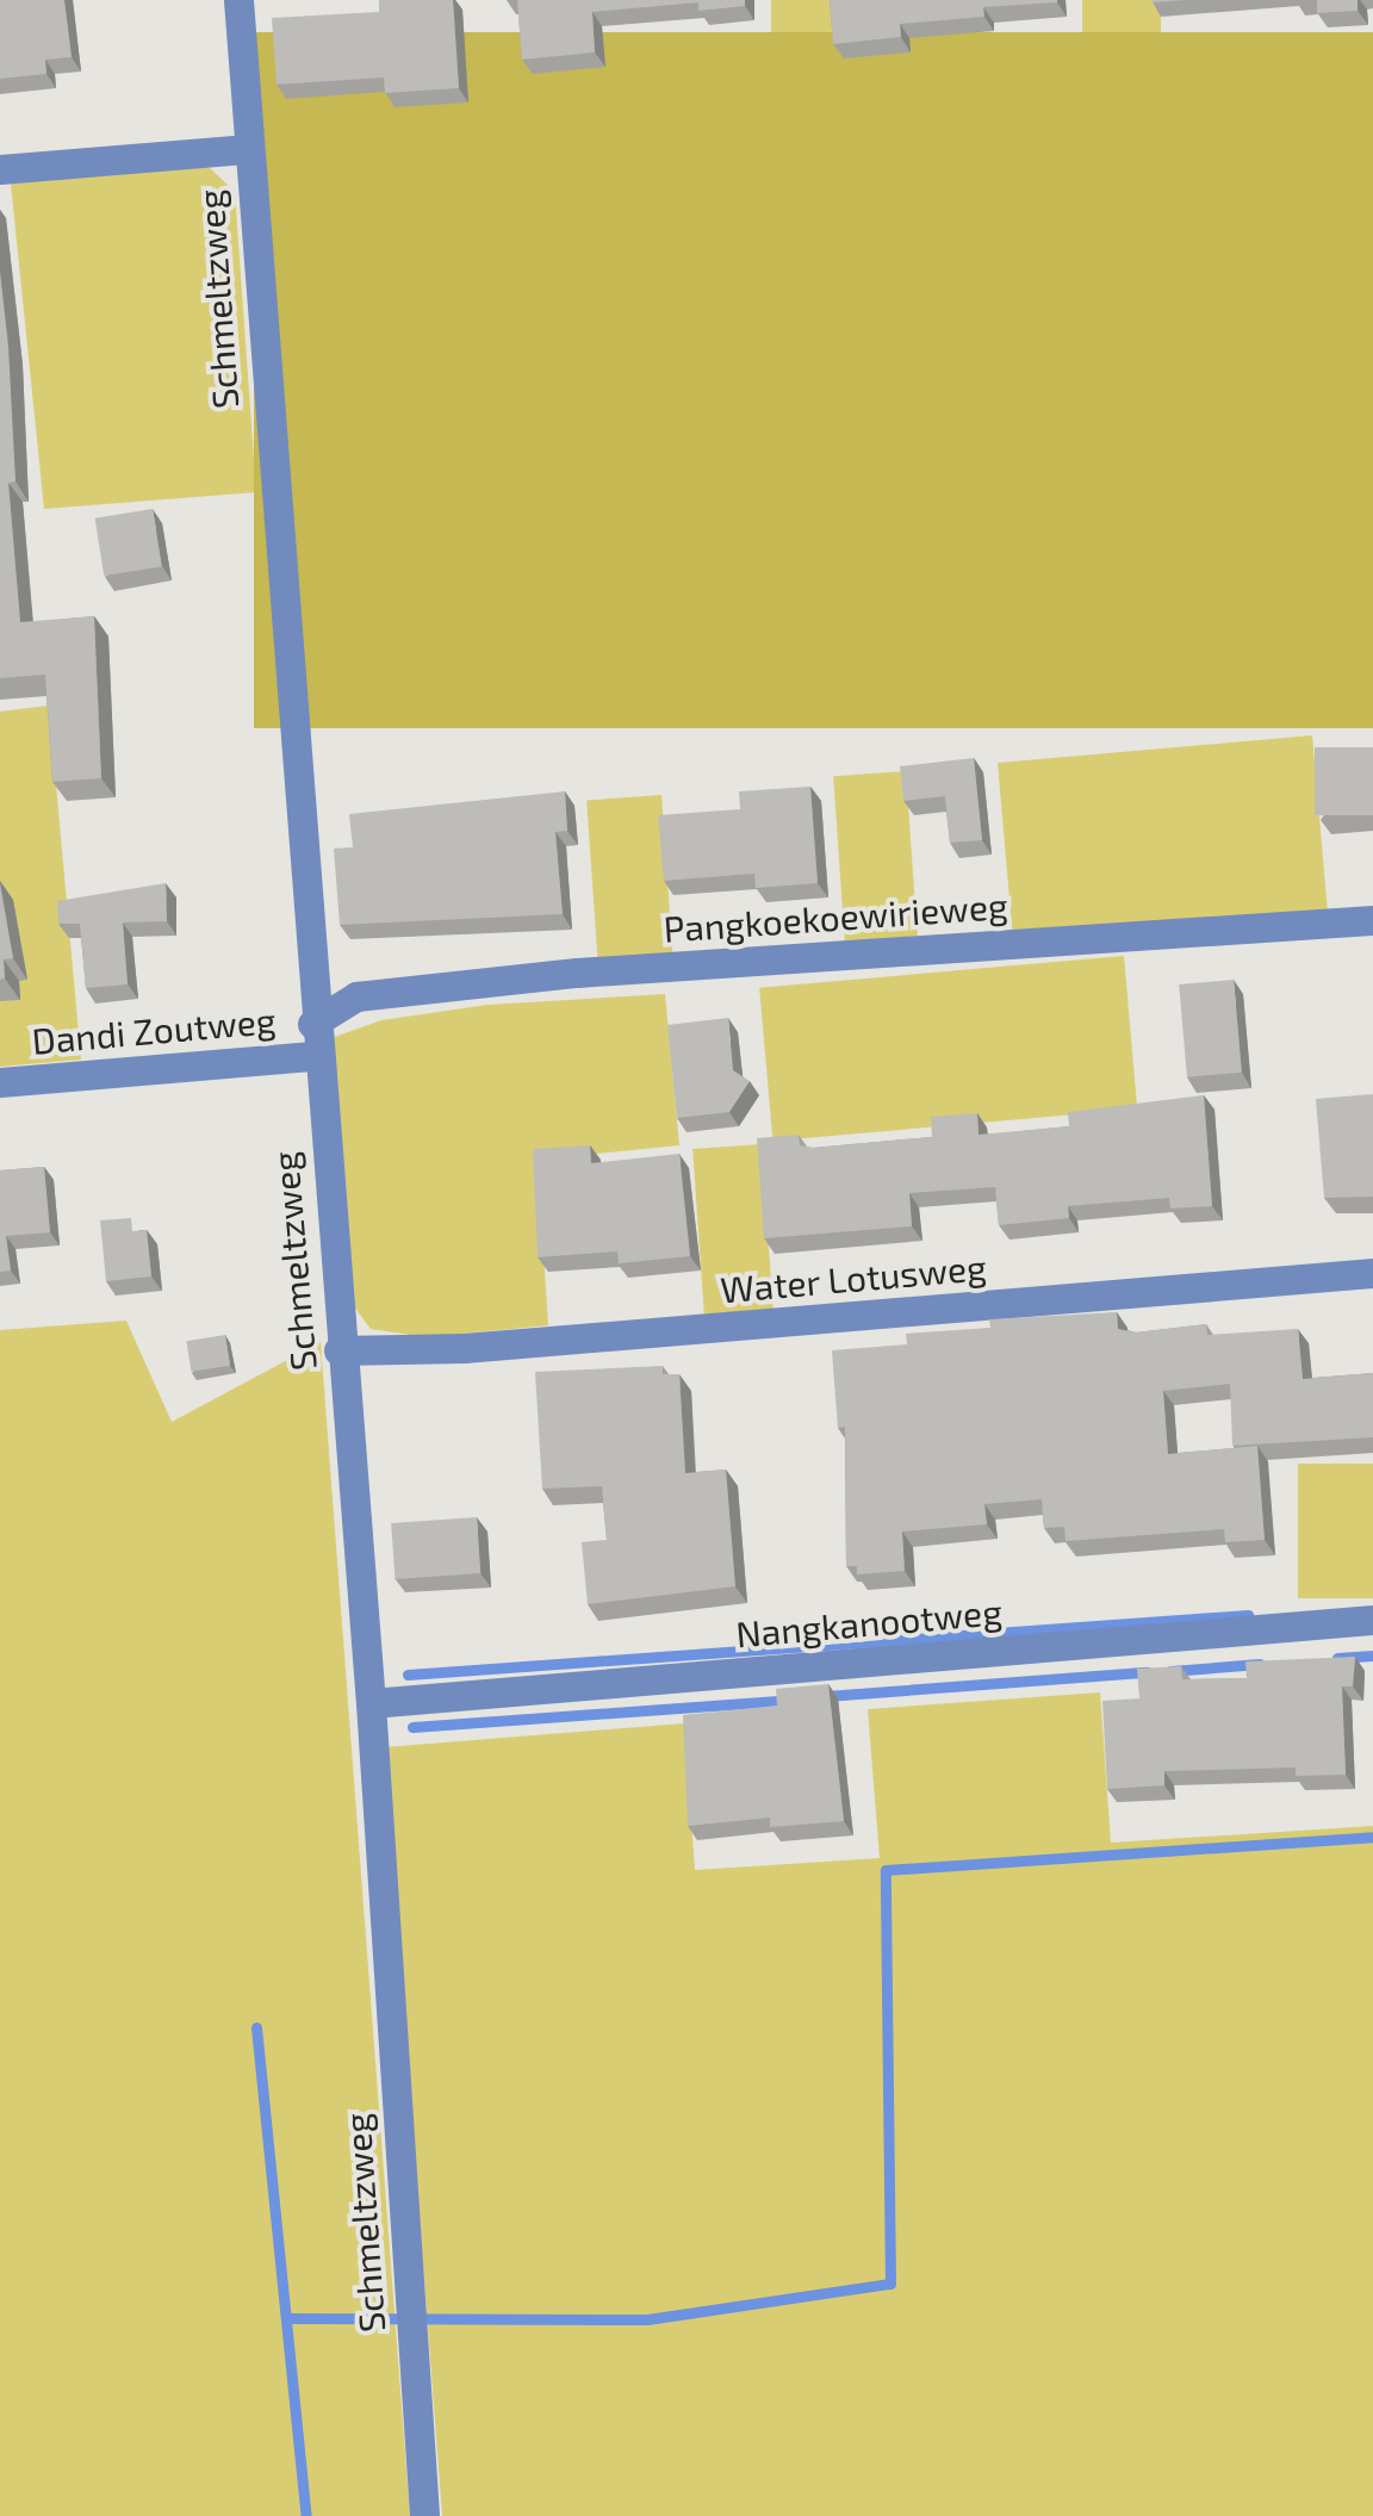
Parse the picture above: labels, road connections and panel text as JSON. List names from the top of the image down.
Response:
{
  "streets": {
    "street": [
      "Schmeltzweg",
      "Pangkoekoewirieweg",
      "Dandi Zoutweg",
      "Water Lotusweg",
      "Nangkanootweg"
    ]
  },
  "crossings": [
    ["Schmeltzweg", "Pangkoekoewirieweg"],
    ["Schmeltzweg", "Dandi Zoutweg"],
    ["Schmeltzweg", "Water Lotusweg"],
    ["Schmeltzweg", "Nangkanootweg"]
  ]
}
